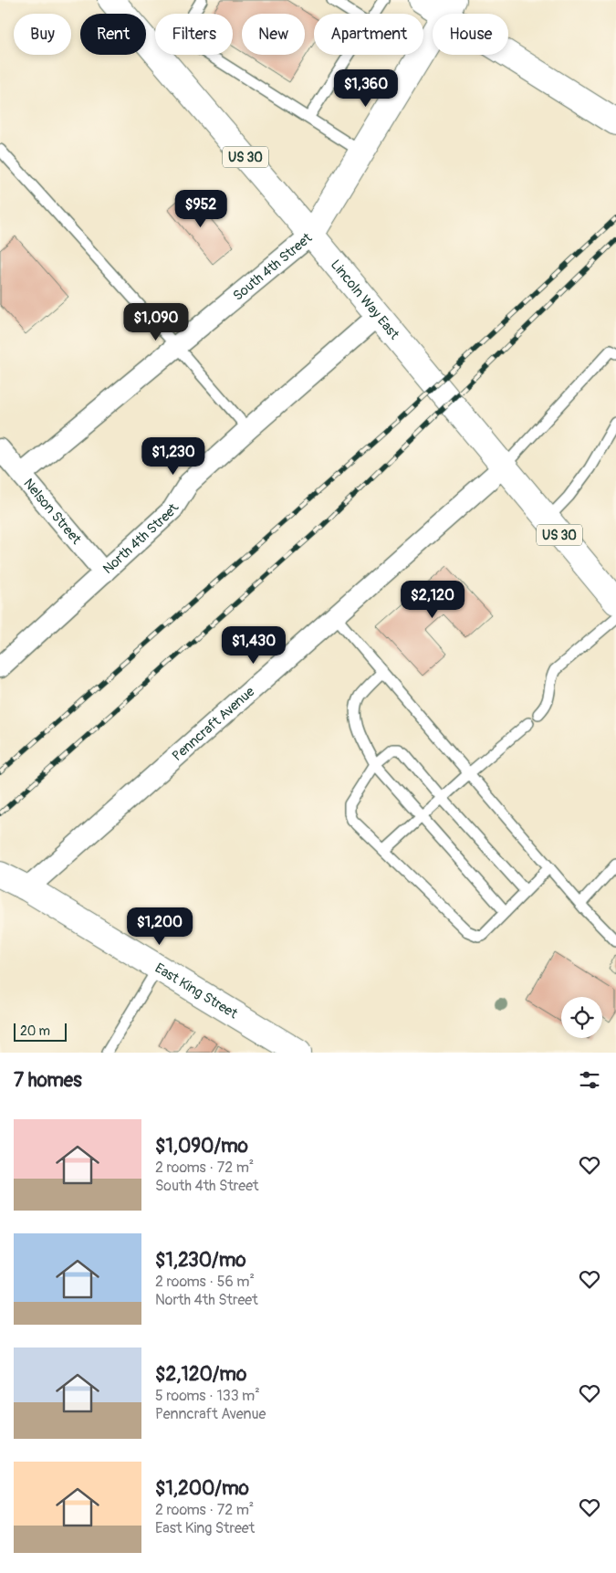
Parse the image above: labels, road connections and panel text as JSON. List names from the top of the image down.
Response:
{
  "streets": {
    "main road": [
      "US 30",
      "South 4th Street",
      "Lincoln Way East",
      "East King Street"
    ],
    "street": ["Nelson Street", "North 4th Street", "Penncraft Avenue"]
  },
  "crossings": [
    ["South 4th Street", "Lincoln Way East"],
    ["South 4th Street", "Nelson Street"],
    ["Lincoln Way East", "North 4th Street"],
    ["Lincoln Way East", "Penncraft Avenue"],
    ["Nelson Street", "North 4th Street"],
    ["Penncraft Avenue", "East King Street"]
  ],
  "scale_bar": "20 m",
  "page": {
    "chip": [
      "Buy",
      "Rent",
      "Filters",
      "New",
      "Apartment",
      "House"
    ],
    "price": [
      "$1,360",
      "$952",
      "$1,090",
      "$1,230",
      "$2,120",
      "$1,430",
      "$1,200"
    ],
    "scale": "20 m",
    "heading": "7 homes",
    "list": [
      {
        "name": "$1,090/mo",
        "note": "2 rooms · 72 m² · South 4th Street"
      },
      {
        "name": "$1,230/mo",
        "note": "2 rooms · 56 m² · North 4th Street"
      },
      {
        "name": "$2,120/mo",
        "note": "5 rooms · 133 m² · Penncraft Avenue"
      },
      {
        "name": "$1,200/mo",
        "note": "2 rooms · 72 m² · East King Street"
      }
    ]
  }
}
